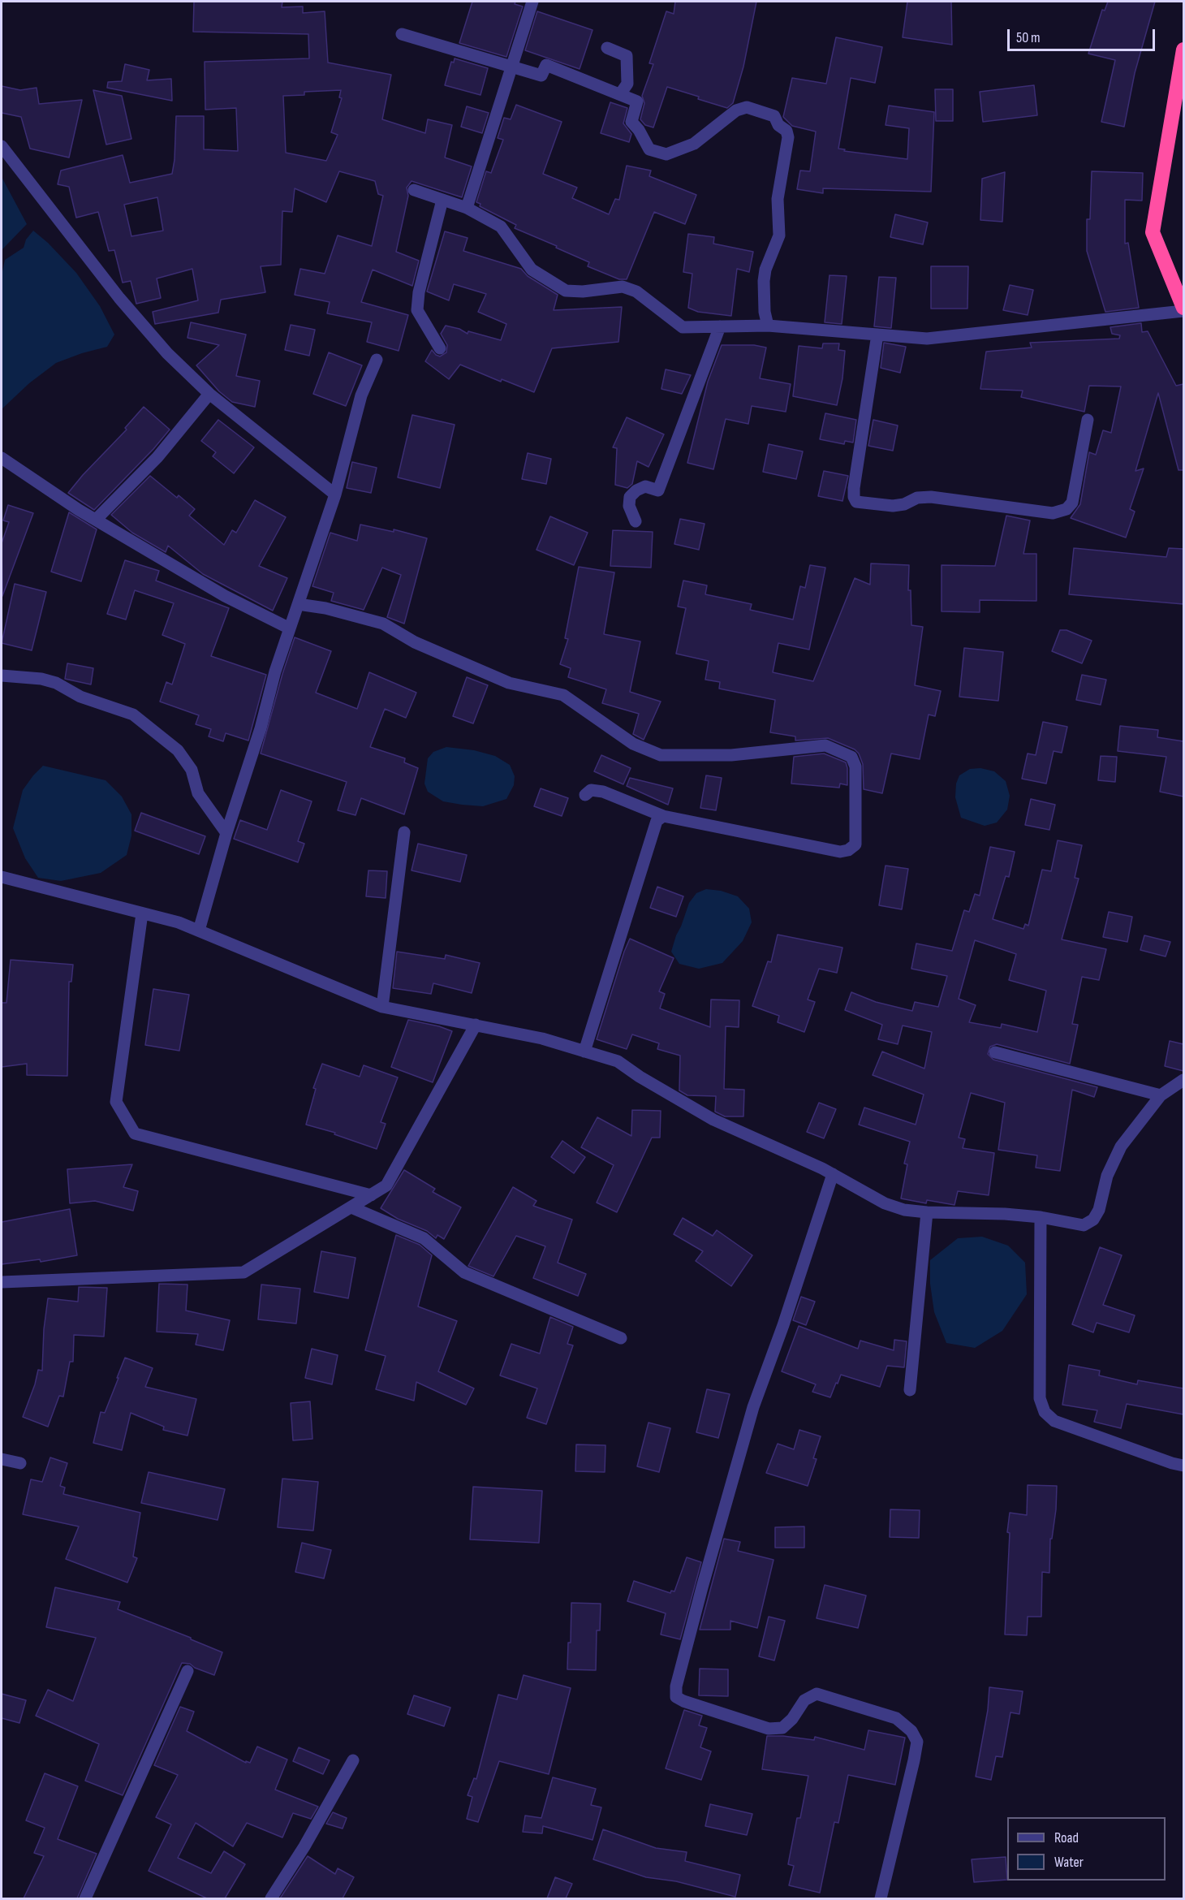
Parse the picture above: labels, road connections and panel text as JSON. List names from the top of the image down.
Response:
{
  "legend": ["Road", "Water"],
  "scale_bar": "50 m"
}
